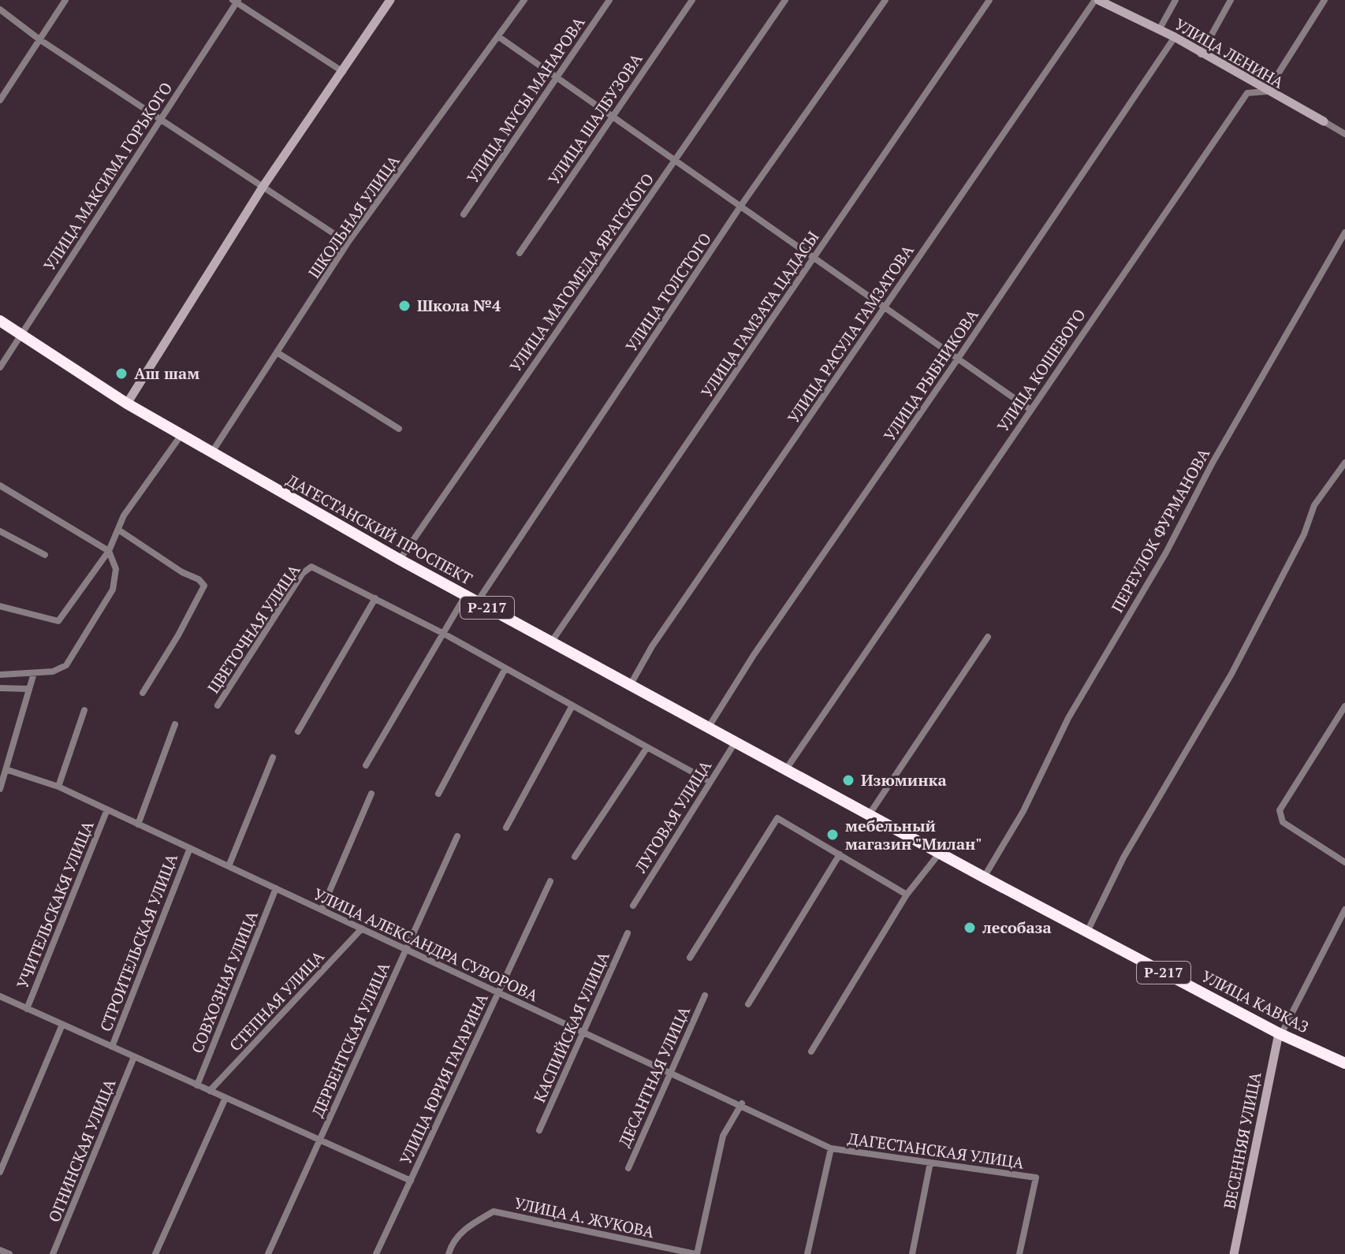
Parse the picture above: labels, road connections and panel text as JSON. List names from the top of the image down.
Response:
{
  "streets": {
    "highway": ["ДАГЕСТАНСКИЙ ПРОСПЕКТ", "Р-217", "УЛИЦА КАВКАЗ"],
    "street": [
      "УЛИЦА ЛЕНИНА",
      "УЛИЦА МУСЫ МАНАРОВА",
      "УЛИЦА ШАЛБУЗОВА",
      "УЛИЦА МАКСИМА ГОРЬКОГО",
      "ШКОЛЬНАЯ УЛИЦА",
      "УЛИЦА МАГОМЕДА ЯРАГСКОГО",
      "УЛИЦА ТОЛСТОГО",
      "УЛИЦА ГАМЗАТА ЦАДАСЫ",
      "УЛИЦА РАСУЛА ГАМЗАТОВА",
      "УЛИЦА КОШЕВОГО",
      "УЛИЦА РЫБНИКОВА",
      "ПЕРЕУЛОК ФУРМАНОВА",
      "ЦВЕТОЧНАЯ УЛИЦА",
      "ЛУГОВАЯ УЛИЦА",
      "УЧИТЕЛЬСКАКЯ УЛИЦА",
      "СТРОИТЕЛЬСКАЯ УЛИЦА",
      "УЛИЦА АЛЕКСАНДРА СУВОРОВА",
      "СОВХОЗНАЯ УЛИЦА",
      "СТЕПНАЯ УЛИЦА",
      "КАСПИЙСКАЯ УЛИЦА",
      "ДЕРБЕНТСКАЯ УЛИЦА",
      "ДЕСАНТНАЯ УЛИЦА",
      "УЛИЦА ЮРИЯ ГАГАРИНА",
      "ВЕСЕННЯЯ УЛИЦА",
      "ОГНИНСКАЯ УЛИЦА",
      "ДАГЕСТАНСКАЯ УЛИЦА",
      "УЛИЦА А. ЖУКОВА"
    ]
  },
  "crossings": [
    ["УЛИЦА ЛЕНИНА", "УЛИЦА РАСУЛА ГАМЗАТОВА"],
    ["УЛИЦА ЛЕНИНА", "УЛИЦА КОШЕВОГО"],
    ["УЛИЦА ЛЕНИНА", "УЛИЦА РЫБНИКОВА"],
    ["УЛИЦА МАКСИМА ГОРЬКОГО", "ДАГЕСТАНСКИЙ ПРОСПЕКТ"],
    ["ШКОЛЬНАЯ УЛИЦА", "ДАГЕСТАНСКИЙ ПРОСПЕКТ"],
    ["УЛИЦА МАГОМЕДА ЯРАГСКОГО", "ДАГЕСТАНСКИЙ ПРОСПЕКТ"],
    ["УЛИЦА ТОЛСТОГО", "ДАГЕСТАНСКИЙ ПРОСПЕКТ"],
    ["УЛИЦА ГАМЗАТА ЦАДАСЫ", "ДАГЕСТАНСКИЙ ПРОСПЕКТ"],
    ["УЛИЦА РАСУЛА ГАМЗАТОВА", "ДАГЕСТАНСКИЙ ПРОСПЕКТ"],
    ["УЛИЦА КОШЕВОГО", "ДАГЕСТАНСКИЙ ПРОСПЕКТ"],
    ["УЛИЦА РЫБНИКОВА", "ДАГЕСТАНСКИЙ ПРОСПЕКТ"],
    ["ДАГЕСТАНСКИЙ ПРОСПЕКТ", "ПЕРЕУЛОК ФУРМАНОВА"],
    ["ДАГЕСТАНСКИЙ ПРОСПЕКТ", "ЛУГОВАЯ УЛИЦА"],
    ["ДАГЕСТАНСКИЙ ПРОСПЕКТ", "УЛИЦА КАВКАЗ"],
    ["ПЕРЕУЛОК ФУРМАНОВА", "УЛИЦА КАВКАЗ"],
    ["УЧИТЕЛЬСКАКЯ УЛИЦА", "УЛИЦА АЛЕКСАНДРА СУВОРОВА"],
    ["СТРОИТЕЛЬСКАЯ УЛИЦА", "УЛИЦА АЛЕКСАНДРА СУВОРОВА"],
    ["УЛИЦА АЛЕКСАНДРА СУВОРОВА", "СОВХОЗНАЯ УЛИЦА"],
    ["УЛИЦА АЛЕКСАНДРА СУВОРОВА", "СТЕПНАЯ УЛИЦА"],
    ["УЛИЦА АЛЕКСАНДРА СУВОРОВА", "КАСПИЙСКАЯ УЛИЦА"],
    ["УЛИЦА АЛЕКСАНДРА СУВОРОВА", "ДЕРБЕНТСКАЯ УЛИЦА"],
    ["УЛИЦА АЛЕКСАНДРА СУВОРОВА", "ДЕСАНТНАЯ УЛИЦА"],
    ["УЛИЦА АЛЕКСАНДРА СУВОРОВА", "УЛИЦА ЮРИЯ ГАГАРИНА"],
    ["УЛИЦА АЛЕКСАНДРА СУВОРОВА", "ДАГЕСТАНСКАЯ УЛИЦА"],
    ["УЛИЦА КАВКАЗ", "ВЕСЕННЯЯ УЛИЦА"]
  ],
  "places": [
    "Школа №4",
    "Аш шам",
    "Изюминка",
    "мебельный магазин \"Милан\"",
    "лесобаза"
  ]
}
